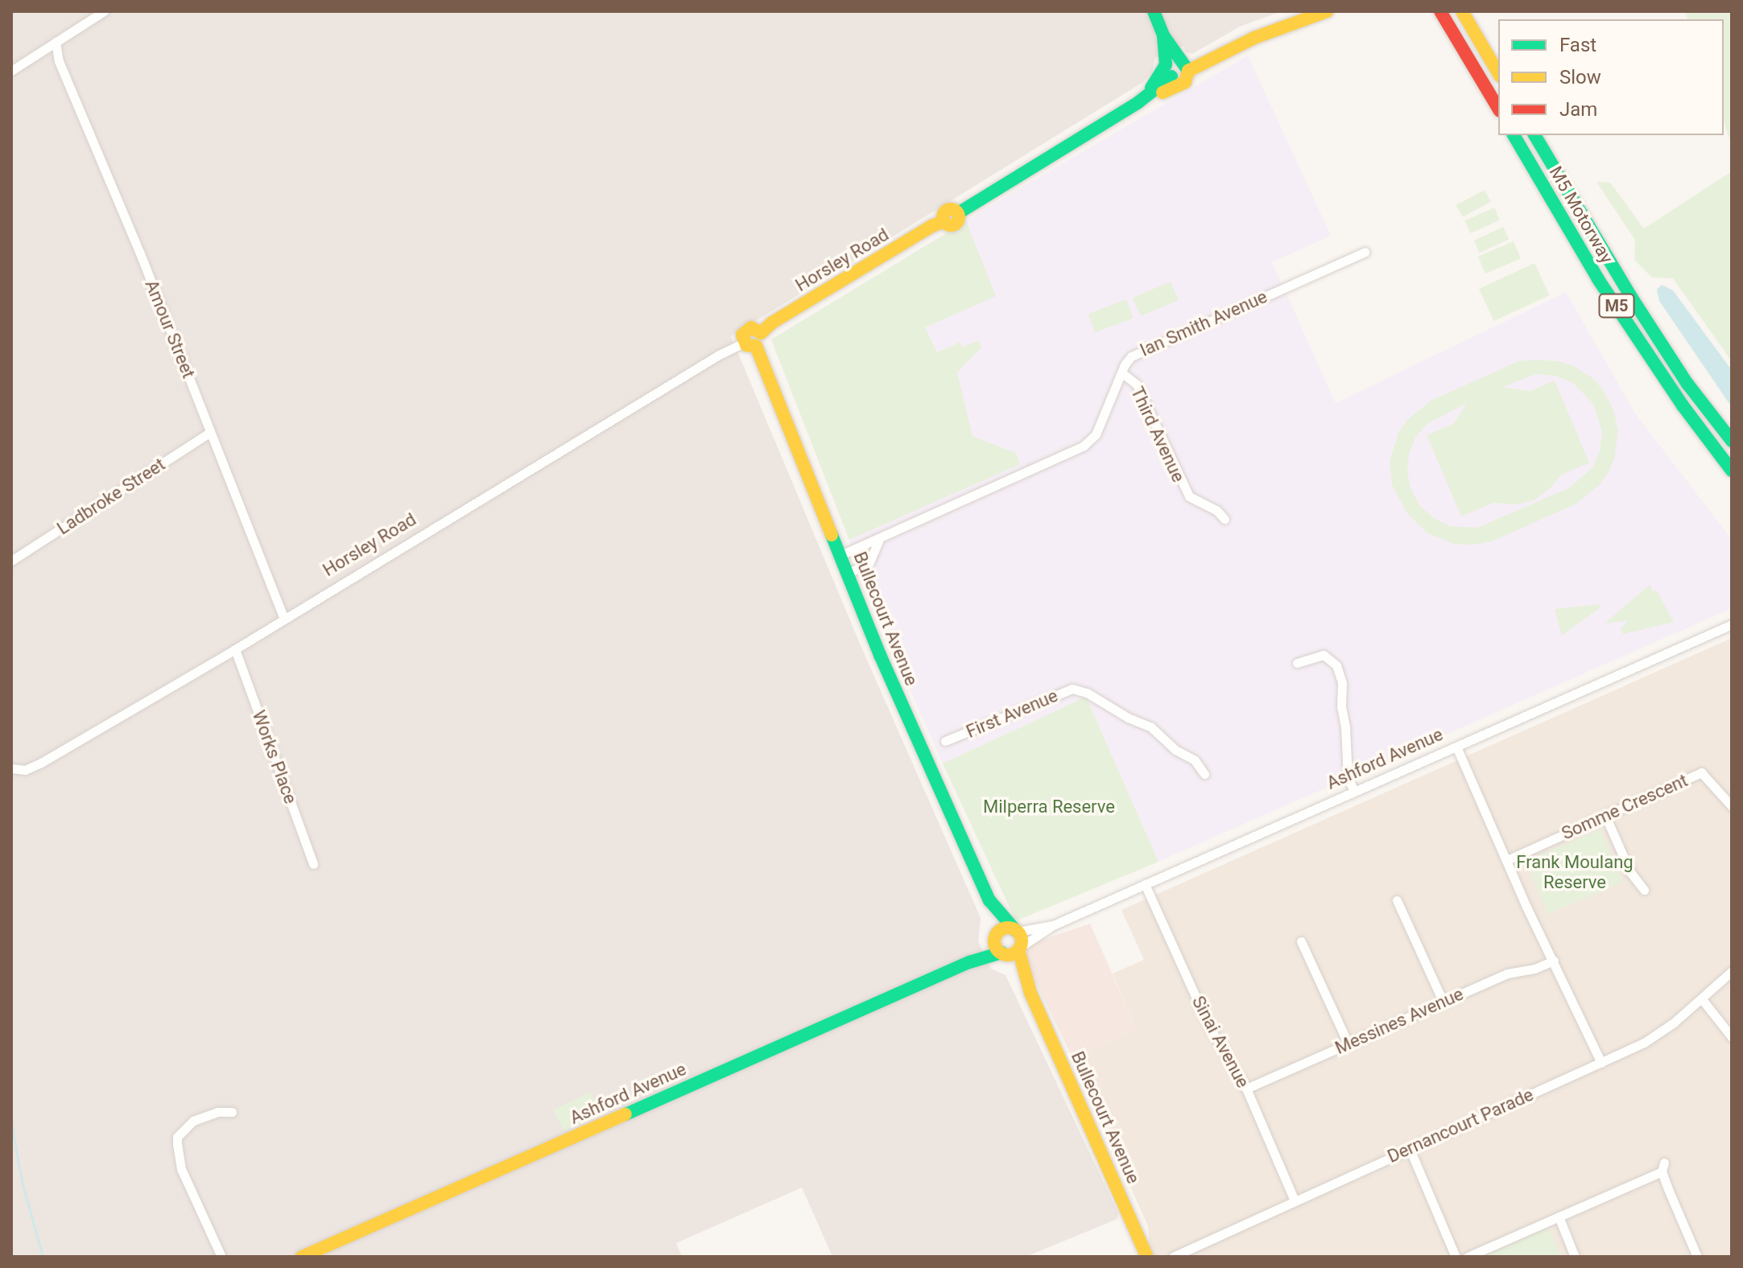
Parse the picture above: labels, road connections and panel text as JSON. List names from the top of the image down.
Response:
{
  "streets": {
    "main road": [
      "M5 Motorway",
      "Horsley Road",
      "M5",
      "Bullecourt Avenue",
      "Ashford Avenue"
    ],
    "street": [
      "Ian Smith Avenue",
      "Amour Street",
      "Third Avenue",
      "Ladbroke Street",
      "First Avenue",
      "Works Place",
      "Somme Crescent",
      "Messines Avenue",
      "Sinai Avenue",
      "Dernancourt Parade"
    ]
  },
  "crossings": [
    ["Horsley Road", "Amour Street"],
    ["Horsley Road", "Bullecourt Avenue"],
    ["Horsley Road", "Works Place"],
    ["Ian Smith Avenue", "Third Avenue"],
    ["Ian Smith Avenue", "Bullecourt Avenue"],
    ["Amour Street", "Ladbroke Street"],
    ["Bullecourt Avenue", "Ashford Avenue"],
    ["Ashford Avenue", "Sinai Avenue"],
    ["Messines Avenue", "Sinai Avenue"],
    ["Sinai Avenue", "Dernancourt Parade"]
  ],
  "parks": ["Milperra Reserve", "Frank Moulang Reserve"],
  "legend": ["Fast", "Slow", "Jam"]
}
